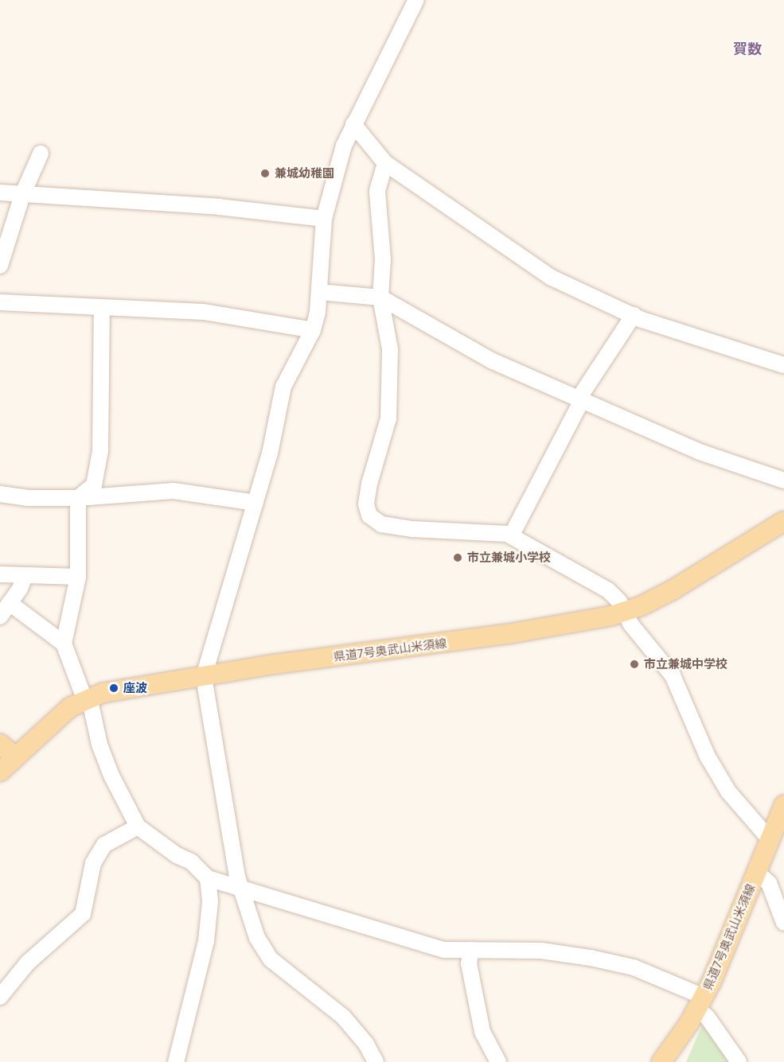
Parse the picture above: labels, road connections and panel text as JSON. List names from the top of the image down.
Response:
{
  "streets": {
    "main road": ["県道7号奥武山米須線"]
  },
  "districts": ["賀数"],
  "places": [
    "兼城幼稚園",
    "市立兼城小学校",
    "市立兼城中学校",
    "座波"
  ]
}
